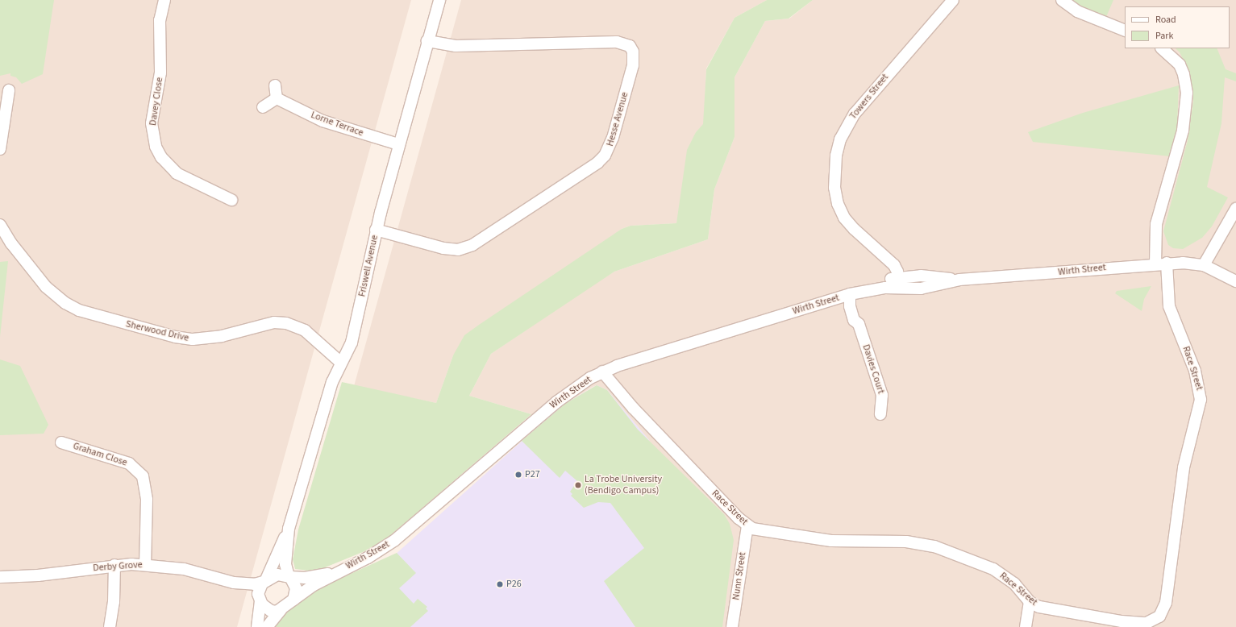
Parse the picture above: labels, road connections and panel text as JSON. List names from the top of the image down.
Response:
{
  "streets": {
    "street": [
      "Towers Street",
      "Davey Close",
      "Hesse Avenue",
      "Lorne Terrace",
      "Friswell Avenue",
      "Wirth Street",
      "Sherwood Drive",
      "Race Street",
      "Davies Court",
      "Graham Close",
      "Derby Grove",
      "Nunn Street"
    ]
  },
  "crossings": [
    ["Towers Street", "Wirth Street"],
    ["Hesse Avenue", "Friswell Avenue"],
    ["Lorne Terrace", "Friswell Avenue"],
    ["Friswell Avenue", "Wirth Street"],
    ["Friswell Avenue", "Sherwood Drive"],
    ["Friswell Avenue", "Derby Grove"],
    ["Wirth Street", "Race Street"],
    ["Wirth Street", "Davies Court"],
    ["Wirth Street", "Derby Grove"],
    ["Race Street", "Nunn Street"],
    ["Graham Close", "Derby Grove"]
  ],
  "places": ["P27", "La Trobe University (Bendigo Campus)", "P26"],
  "legend": ["Road", "Park"]
}
